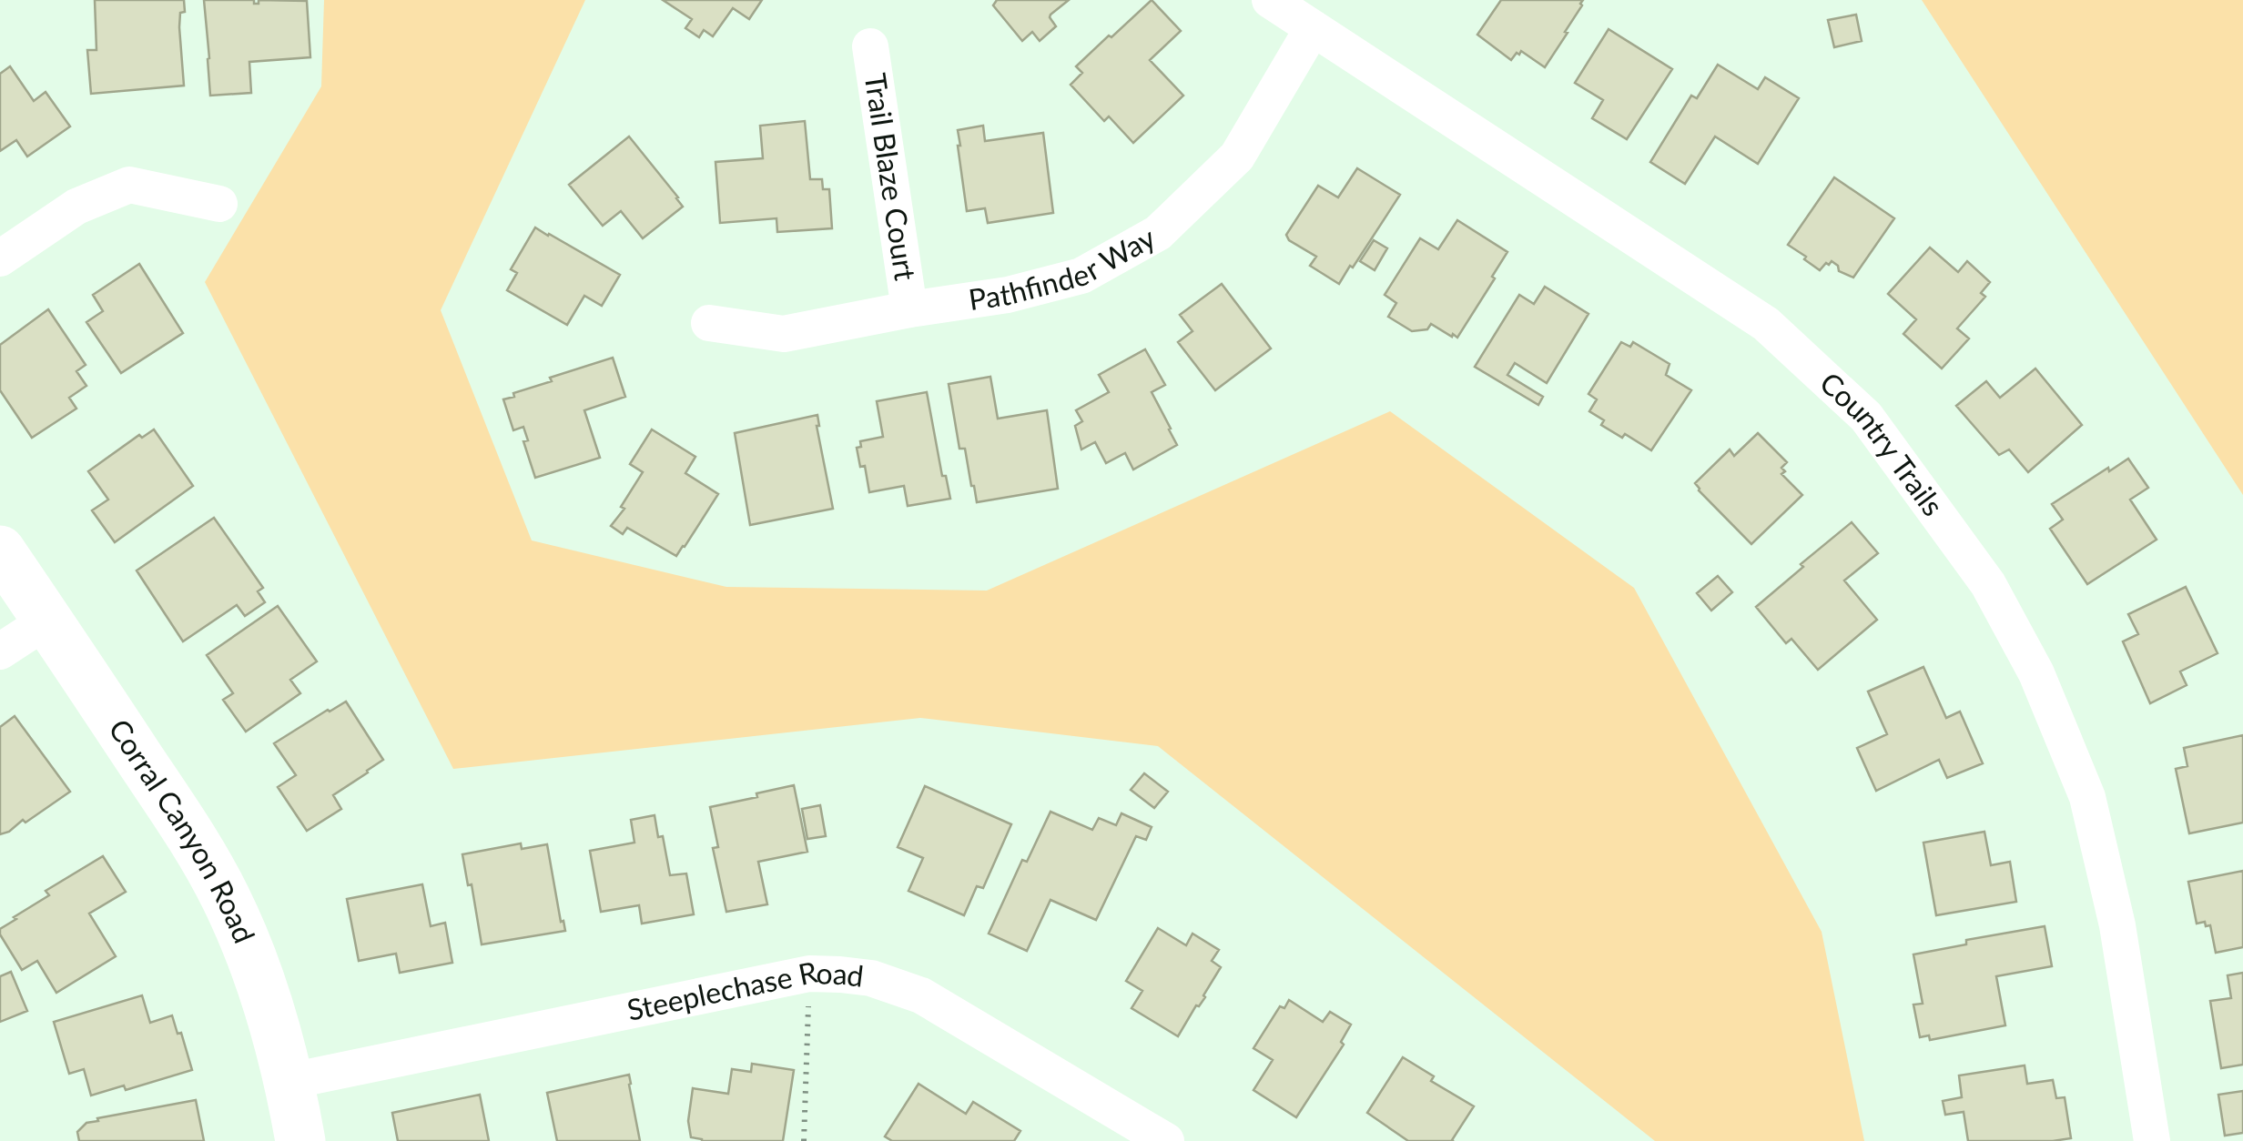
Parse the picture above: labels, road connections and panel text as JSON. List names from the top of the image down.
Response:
{
  "streets": {
    "main road": ["Corral Canyon Road"],
    "street": [
      "Trail Blaze Court",
      "Pathfinder Way",
      "Country Trails",
      "Steeplechase Road"
    ]
  },
  "crossings": [
    ["Trail Blaze Court", "Pathfinder Way"],
    ["Pathfinder Way", "Country Trails"],
    ["Corral Canyon Road", "Steeplechase Road"]
  ]
}
